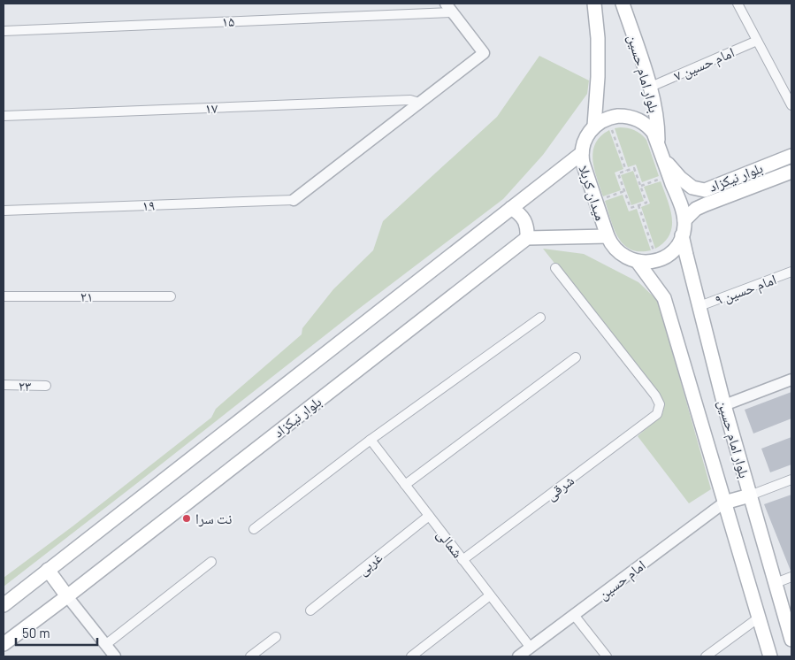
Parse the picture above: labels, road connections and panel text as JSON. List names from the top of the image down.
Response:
{
  "streets": {
    "main road": ["بلوار امام حسین", "بلوار نیکزاد", "میدان کربلا"],
    "street": [
      "۱۵",
      "امام حسین ۷",
      "۱۷",
      "۱۹",
      "امام حسین ۹",
      "۲۱",
      "۲۳",
      "شرقی",
      "شمالی",
      "غربی",
      "امام حسین"
    ]
  },
  "crossings": [
    ["امام حسین ۷", "بلوار امام حسین"],
    ["بلوار امام حسین", "میدان کربلا"],
    ["بلوار امام حسین", "امام حسین ۹"],
    ["بلوار امام حسین", "امام حسین"],
    ["شرقی", "شمالی"],
    ["شمالی", "غربی"],
    ["شمالی", "امام حسین"]
  ],
  "places": ["نت سرا"],
  "scale_bar": "50 m"
}
